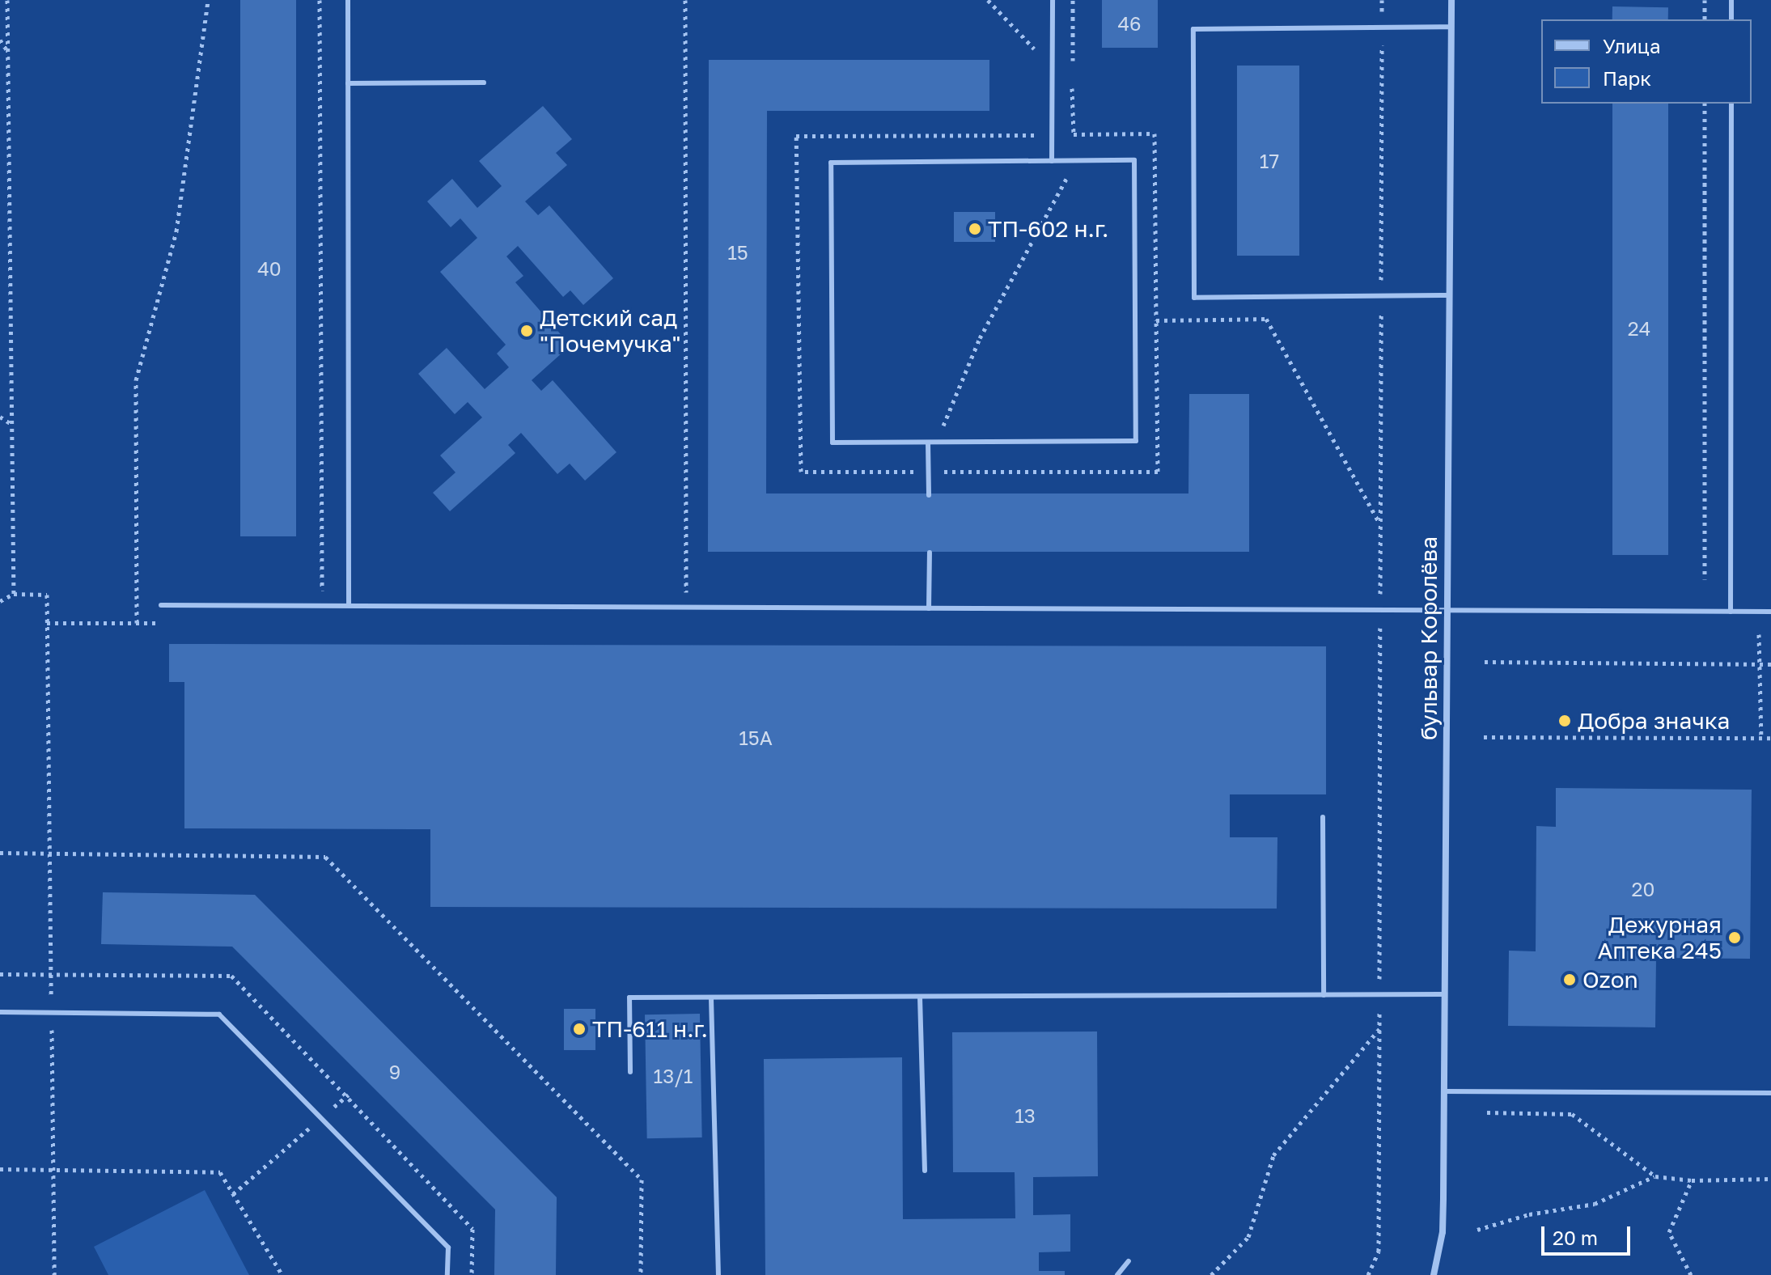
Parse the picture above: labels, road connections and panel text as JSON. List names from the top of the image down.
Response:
{
  "streets": {
    "street": ["бульвар Королёва"]
  },
  "places": [
    "ТП-602 н.г.",
    "Детский сад \"Почемучка\"",
    "Добра значка",
    "Дежурная Аптека 245",
    "Ozon",
    "ТП-611 н.г."
  ],
  "house_numbers": [
    "46",
    "17",
    "15",
    "40",
    "24",
    "15А",
    "20",
    "9",
    "13/1",
    "13"
  ],
  "legend": ["Улица", "Парк"],
  "scale_bar": "20 m"
}
